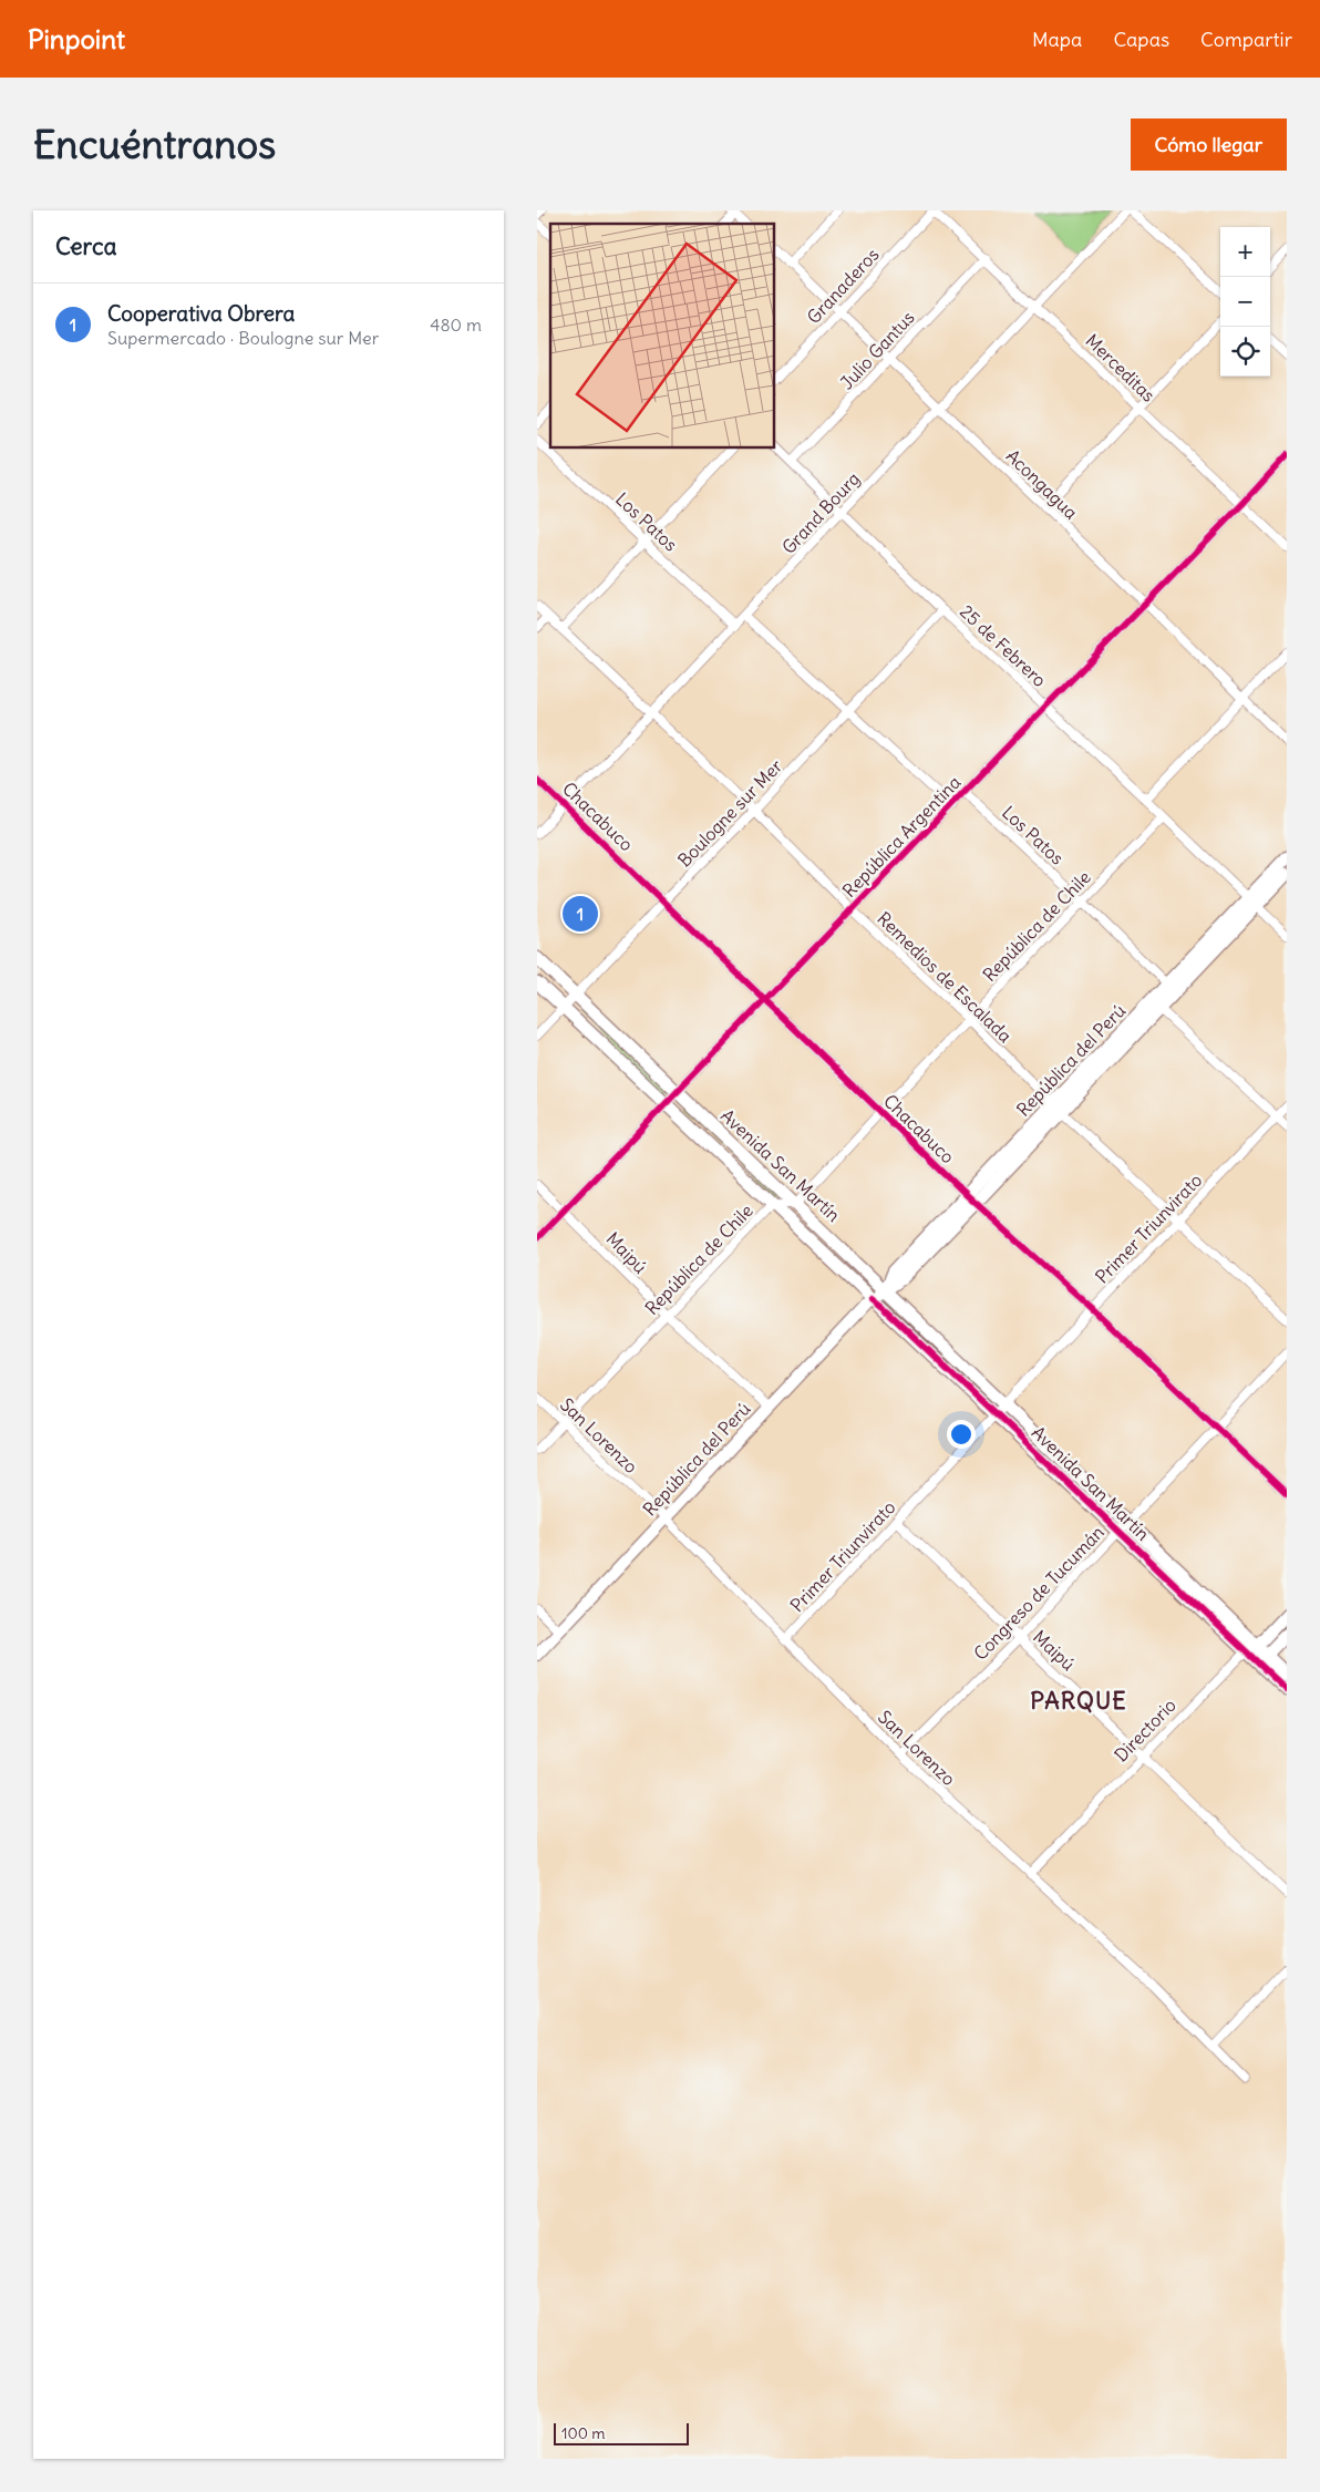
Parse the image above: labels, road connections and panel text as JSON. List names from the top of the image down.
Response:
{
  "streets": {
    "main road": ["República del Perú", "Avenida San Martín", "Directorio"],
    "street": [
      "Granaderos",
      "Julio Gantus",
      "Merceditas",
      "Acongagua",
      "Grand Bourg",
      "Los Patos",
      "25 de Febrero",
      "Boulogne sur Mer",
      "Chacabuco",
      "República Argentina",
      "República de Chile",
      "Remedios de Escalada",
      "Primer Triunvirato",
      "Maipú",
      "San Lorenzo",
      "Congreso de Tucumán"
    ]
  },
  "crossings": [
    ["Granaderos", "Merceditas"],
    ["Granaderos", "Acongagua"],
    ["Julio Gantus", "Merceditas"],
    ["Julio Gantus", "Acongagua"],
    ["Julio Gantus", "25 de Febrero"],
    ["Merceditas", "Grand Bourg"],
    ["Merceditas", "República Argentina"],
    ["Acongagua", "Grand Bourg"],
    ["Acongagua", "República Argentina"],
    ["Grand Bourg", "Los Patos"],
    ["Grand Bourg", "25 de Febrero"],
    ["Grand Bourg", "Chacabuco"],
    ["Grand Bourg", "Remedios de Escalada"],
    ["Los Patos", "República Argentina"],
    ["Los Patos", "República de Chile"],
    ["Los Patos", "República del Perú"],
    ["25 de Febrero", "Boulogne sur Mer"],
    ["25 de Febrero", "República Argentina"],
    ["25 de Febrero", "República de Chile"],
    ["25 de Febrero", "República del Perú"],
    ["Boulogne sur Mer", "Chacabuco"],
    ["Boulogne sur Mer", "Remedios de Escalada"],
    ["Boulogne sur Mer", "Avenida San Martín"],
    ["Chacabuco", "República Argentina"],
    ["Chacabuco", "República de Chile"],
    ["Chacabuco", "República del Perú"],
    ["Chacabuco", "Primer Triunvirato"],
    ["Chacabuco", "Congreso de Tucumán"],
    ["República Argentina", "Remedios de Escalada"],
    ["República Argentina", "Avenida San Martín"],
    ["República Argentina", "Maipú"],
    ["República de Chile", "Remedios de Escalada"],
    ["República de Chile", "Avenida San Martín"],
    ["República de Chile", "Maipú"],
    ["República de Chile", "San Lorenzo"],
    ["Remedios de Escalada", "República del Perú"],
    ["Remedios de Escalada", "Primer Triunvirato"],
    ["República del Perú", "Avenida San Martín"],
    ["República del Perú", "Maipú"],
    ["República del Perú", "San Lorenzo"],
    ["Avenida San Martín", "Primer Triunvirato"],
    ["Avenida San Martín", "Congreso de Tucumán"],
    ["Avenida San Martín", "Directorio"],
    ["Primer Triunvirato", "Maipú"],
    ["Primer Triunvirato", "San Lorenzo"],
    ["Maipú", "Congreso de Tucumán"],
    ["Maipú", "Directorio"],
    ["San Lorenzo", "Congreso de Tucumán"],
    ["San Lorenzo", "Directorio"]
  ],
  "districts": ["PARQUE"],
  "scale_bar": "100 m",
  "page": {
    "header": "Pinpoint",
    "nav": ["Mapa", "Capas", "Compartir"],
    "buttons": "Cómo llegar",
    "title": "Encuéntranos",
    "heading": "Cerca",
    "map_buttons": ["+", "−"],
    "list": [
      {
        "mark": "1",
        "name": "Cooperativa Obrera",
        "note": "Supermercado · Boulogne sur Mer",
        "value": "480 m"
      }
    ],
    "pins": "1",
    "scale": "100 m"
  }
}
